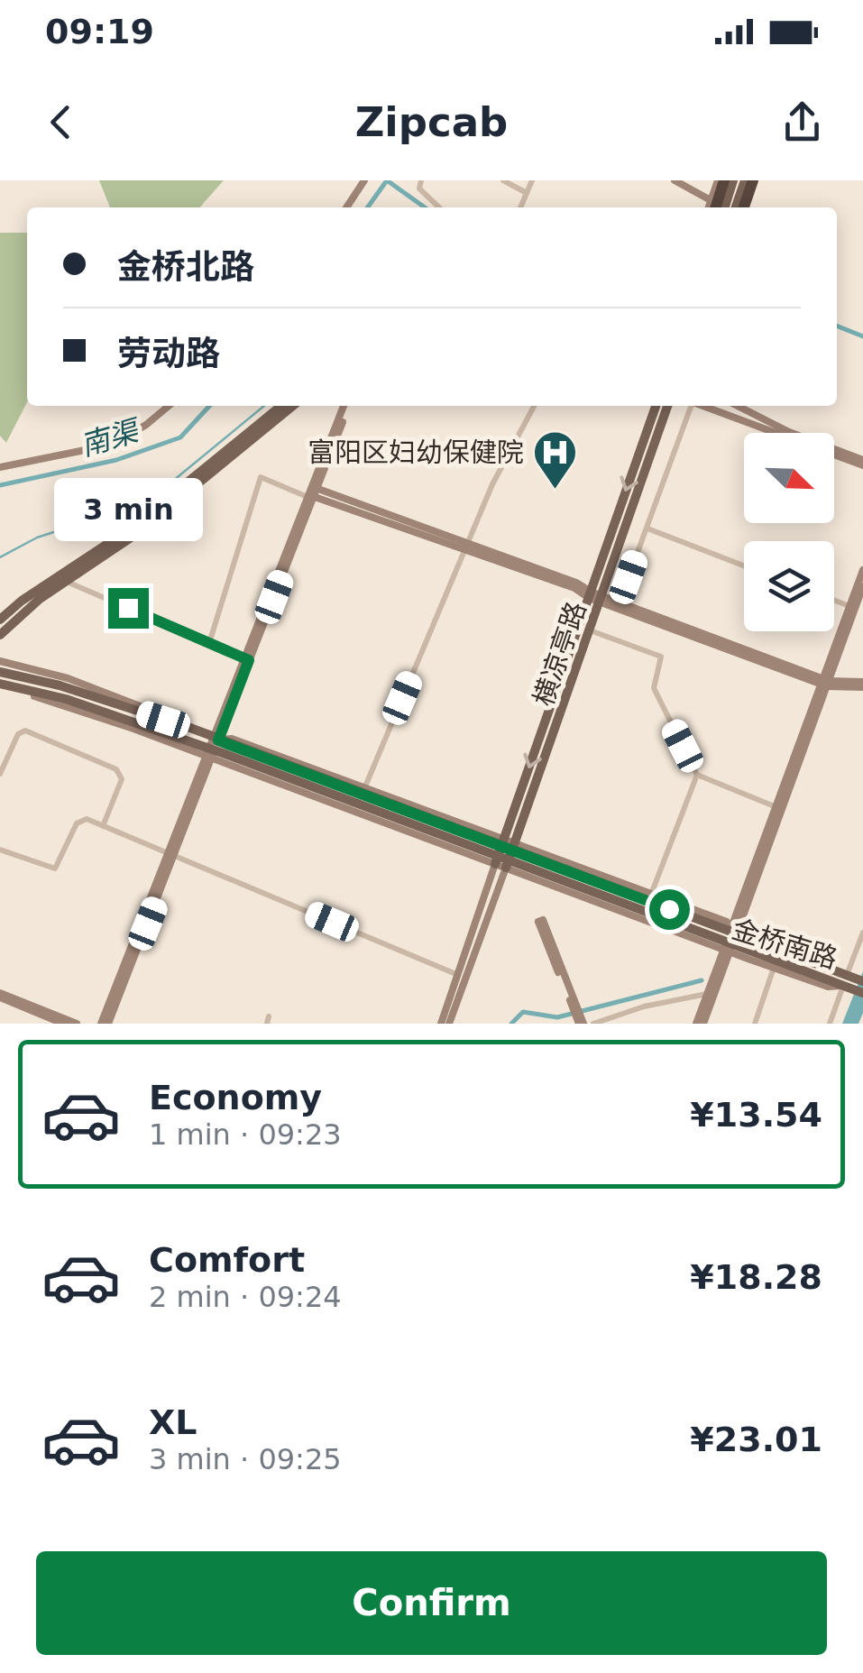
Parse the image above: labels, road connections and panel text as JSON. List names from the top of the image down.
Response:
{
  "streets": {
    "main road": ["横凉亭路", "金桥南路"]
  },
  "crossings": [
    ["横凉亭路", "金桥南路"]
  ],
  "water": ["南渠"],
  "places": {
    "hospital": ["富阳区妇幼保健院"]
  },
  "north": "bottom right",
  "page": {
    "status": "09:19",
    "header": "Zipcab",
    "banner": ["金桥北路", "劳动路"],
    "bubble": "3 min",
    "list": [
      {
        "name": "Economy",
        "note": "1 min · 09:23",
        "value": "¥13.54"
      },
      {
        "name": "Comfort",
        "note": "2 min · 09:24",
        "value": "¥18.28"
      },
      {
        "name": "XL",
        "note": "3 min · 09:25",
        "value": "¥23.01"
      }
    ],
    "buttons": "Confirm"
  }
}
